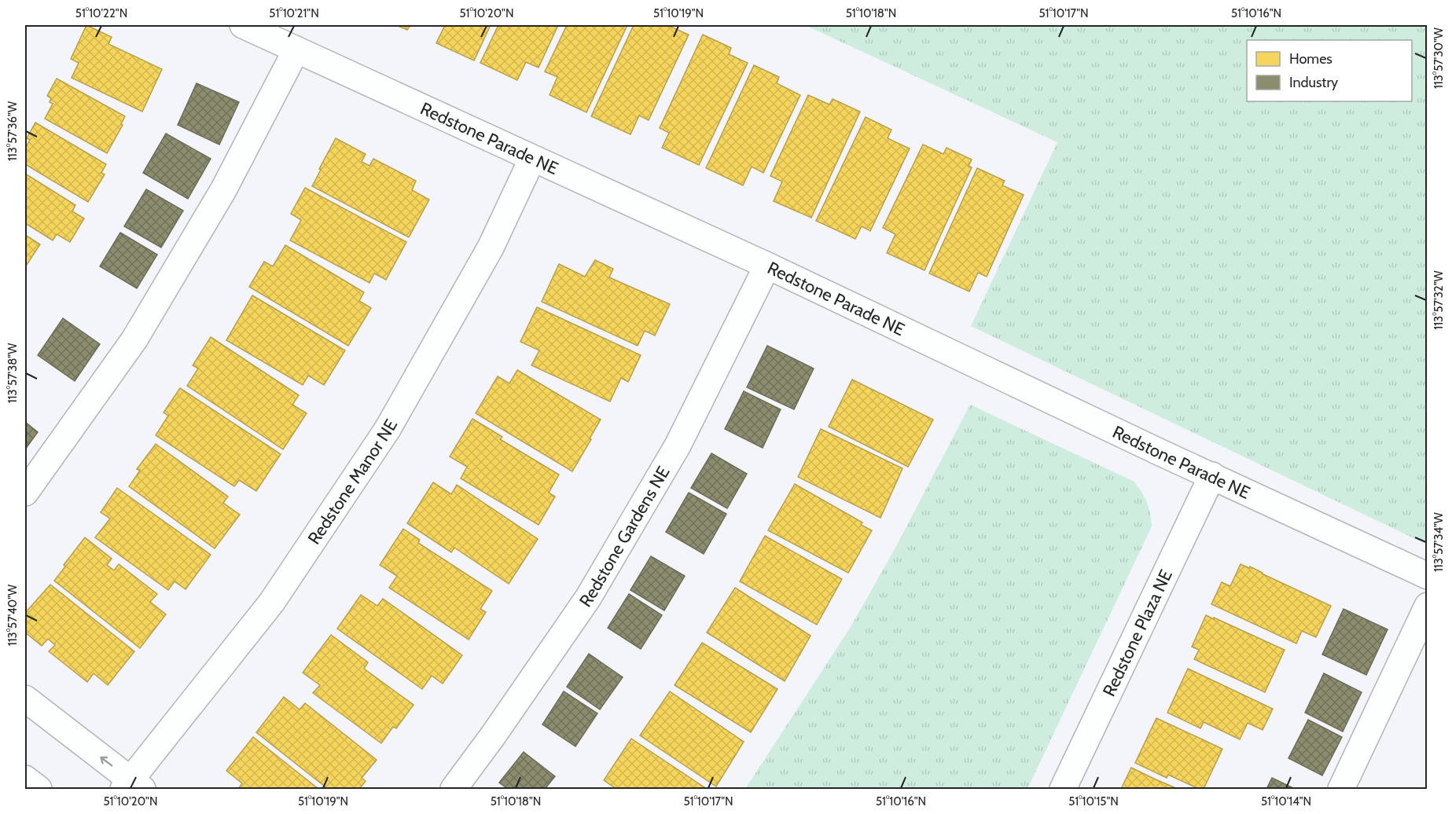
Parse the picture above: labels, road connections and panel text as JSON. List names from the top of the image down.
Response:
{
  "streets": {
    "street": [
      "Redstone Parade NE",
      "Redstone Manor NE",
      "Redstone Gardens NE",
      "Redstone Plaza NE"
    ]
  },
  "crossings": [
    ["Redstone Parade NE", "Redstone Manor NE"],
    ["Redstone Parade NE", "Redstone Gardens NE"],
    ["Redstone Parade NE", "Redstone Plaza NE"]
  ],
  "legend": ["Homes", "Industry"],
  "coordinates": [
    "51°10'22\"N",
    "51°10'21\"N",
    "51°10'20\"N",
    "51°10'19\"N",
    "51°10'18\"N",
    "51°10'17\"N",
    "51°10'16\"N",
    "113°57'30\"W",
    "113°57'36\"W",
    "113°57'32\"W",
    "113°57'38\"W",
    "113°57'34\"W",
    "113°57'40\"W",
    "51°10'15\"N",
    "51°10'14\"N"
  ]
}
